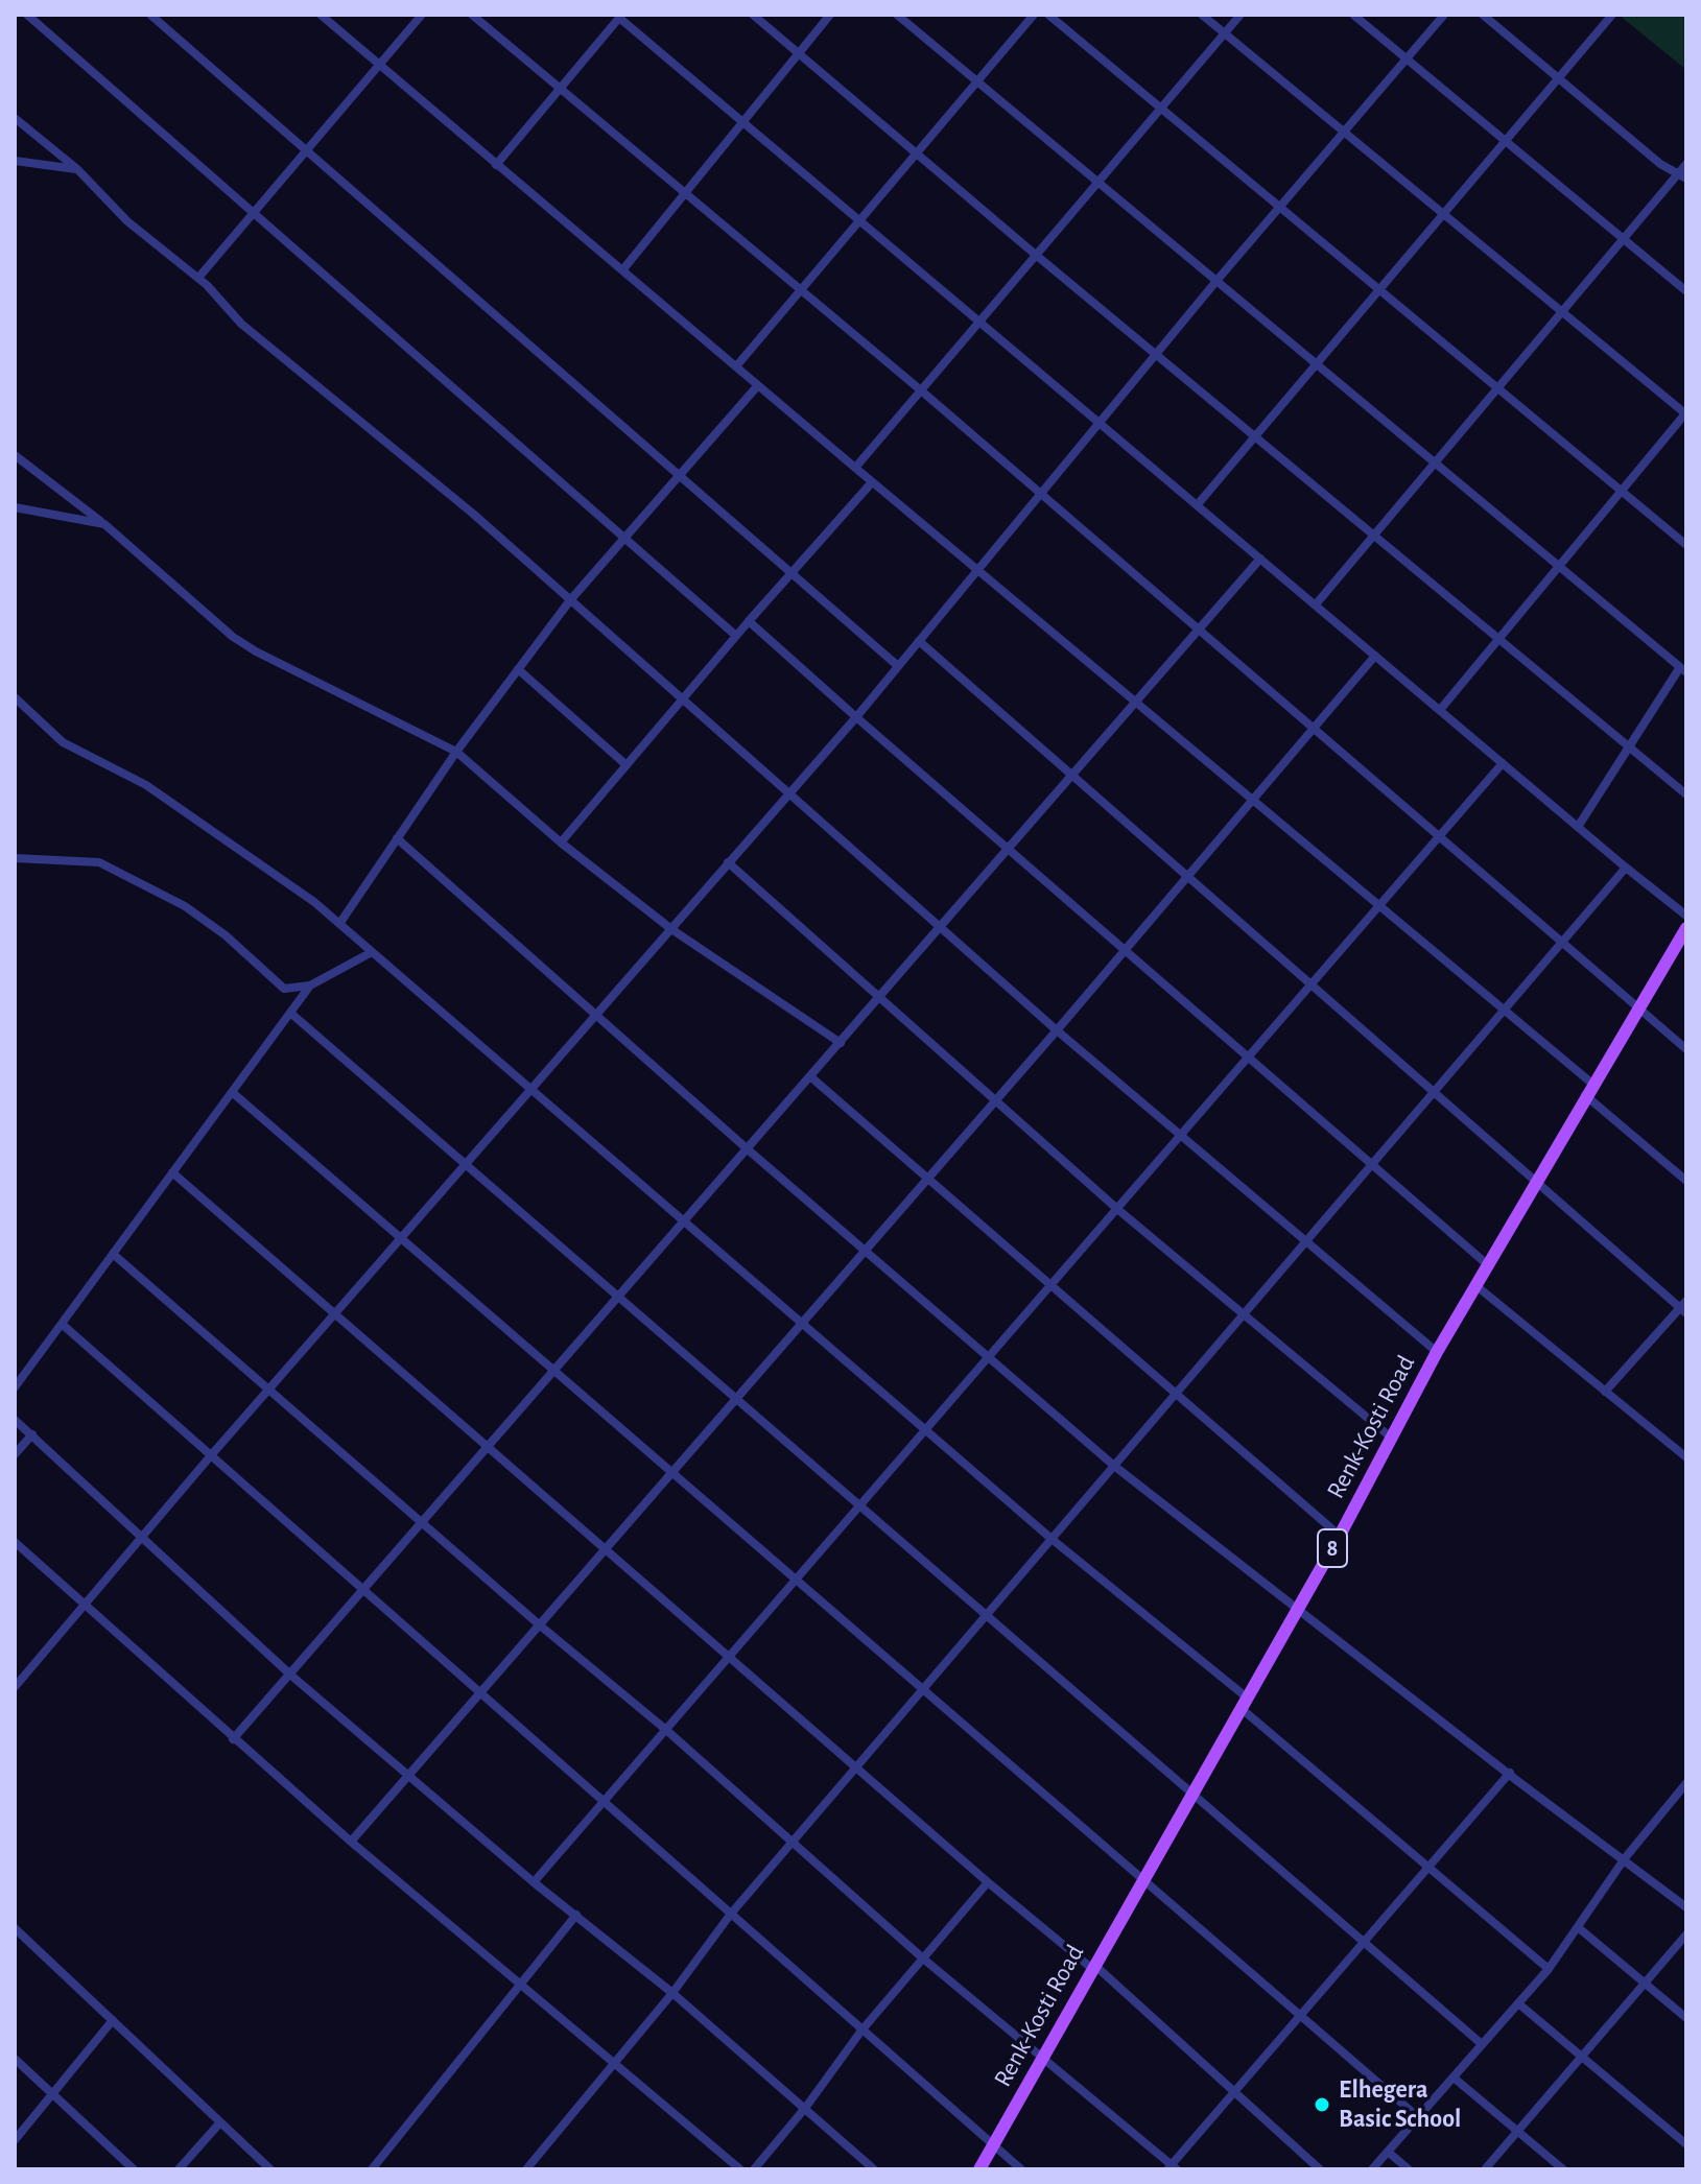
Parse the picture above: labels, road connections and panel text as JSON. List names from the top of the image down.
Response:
{
  "streets": {
    "main road": ["Renk-Kosti Road", "8"]
  },
  "places": ["Elhegera Basic School"]
}
